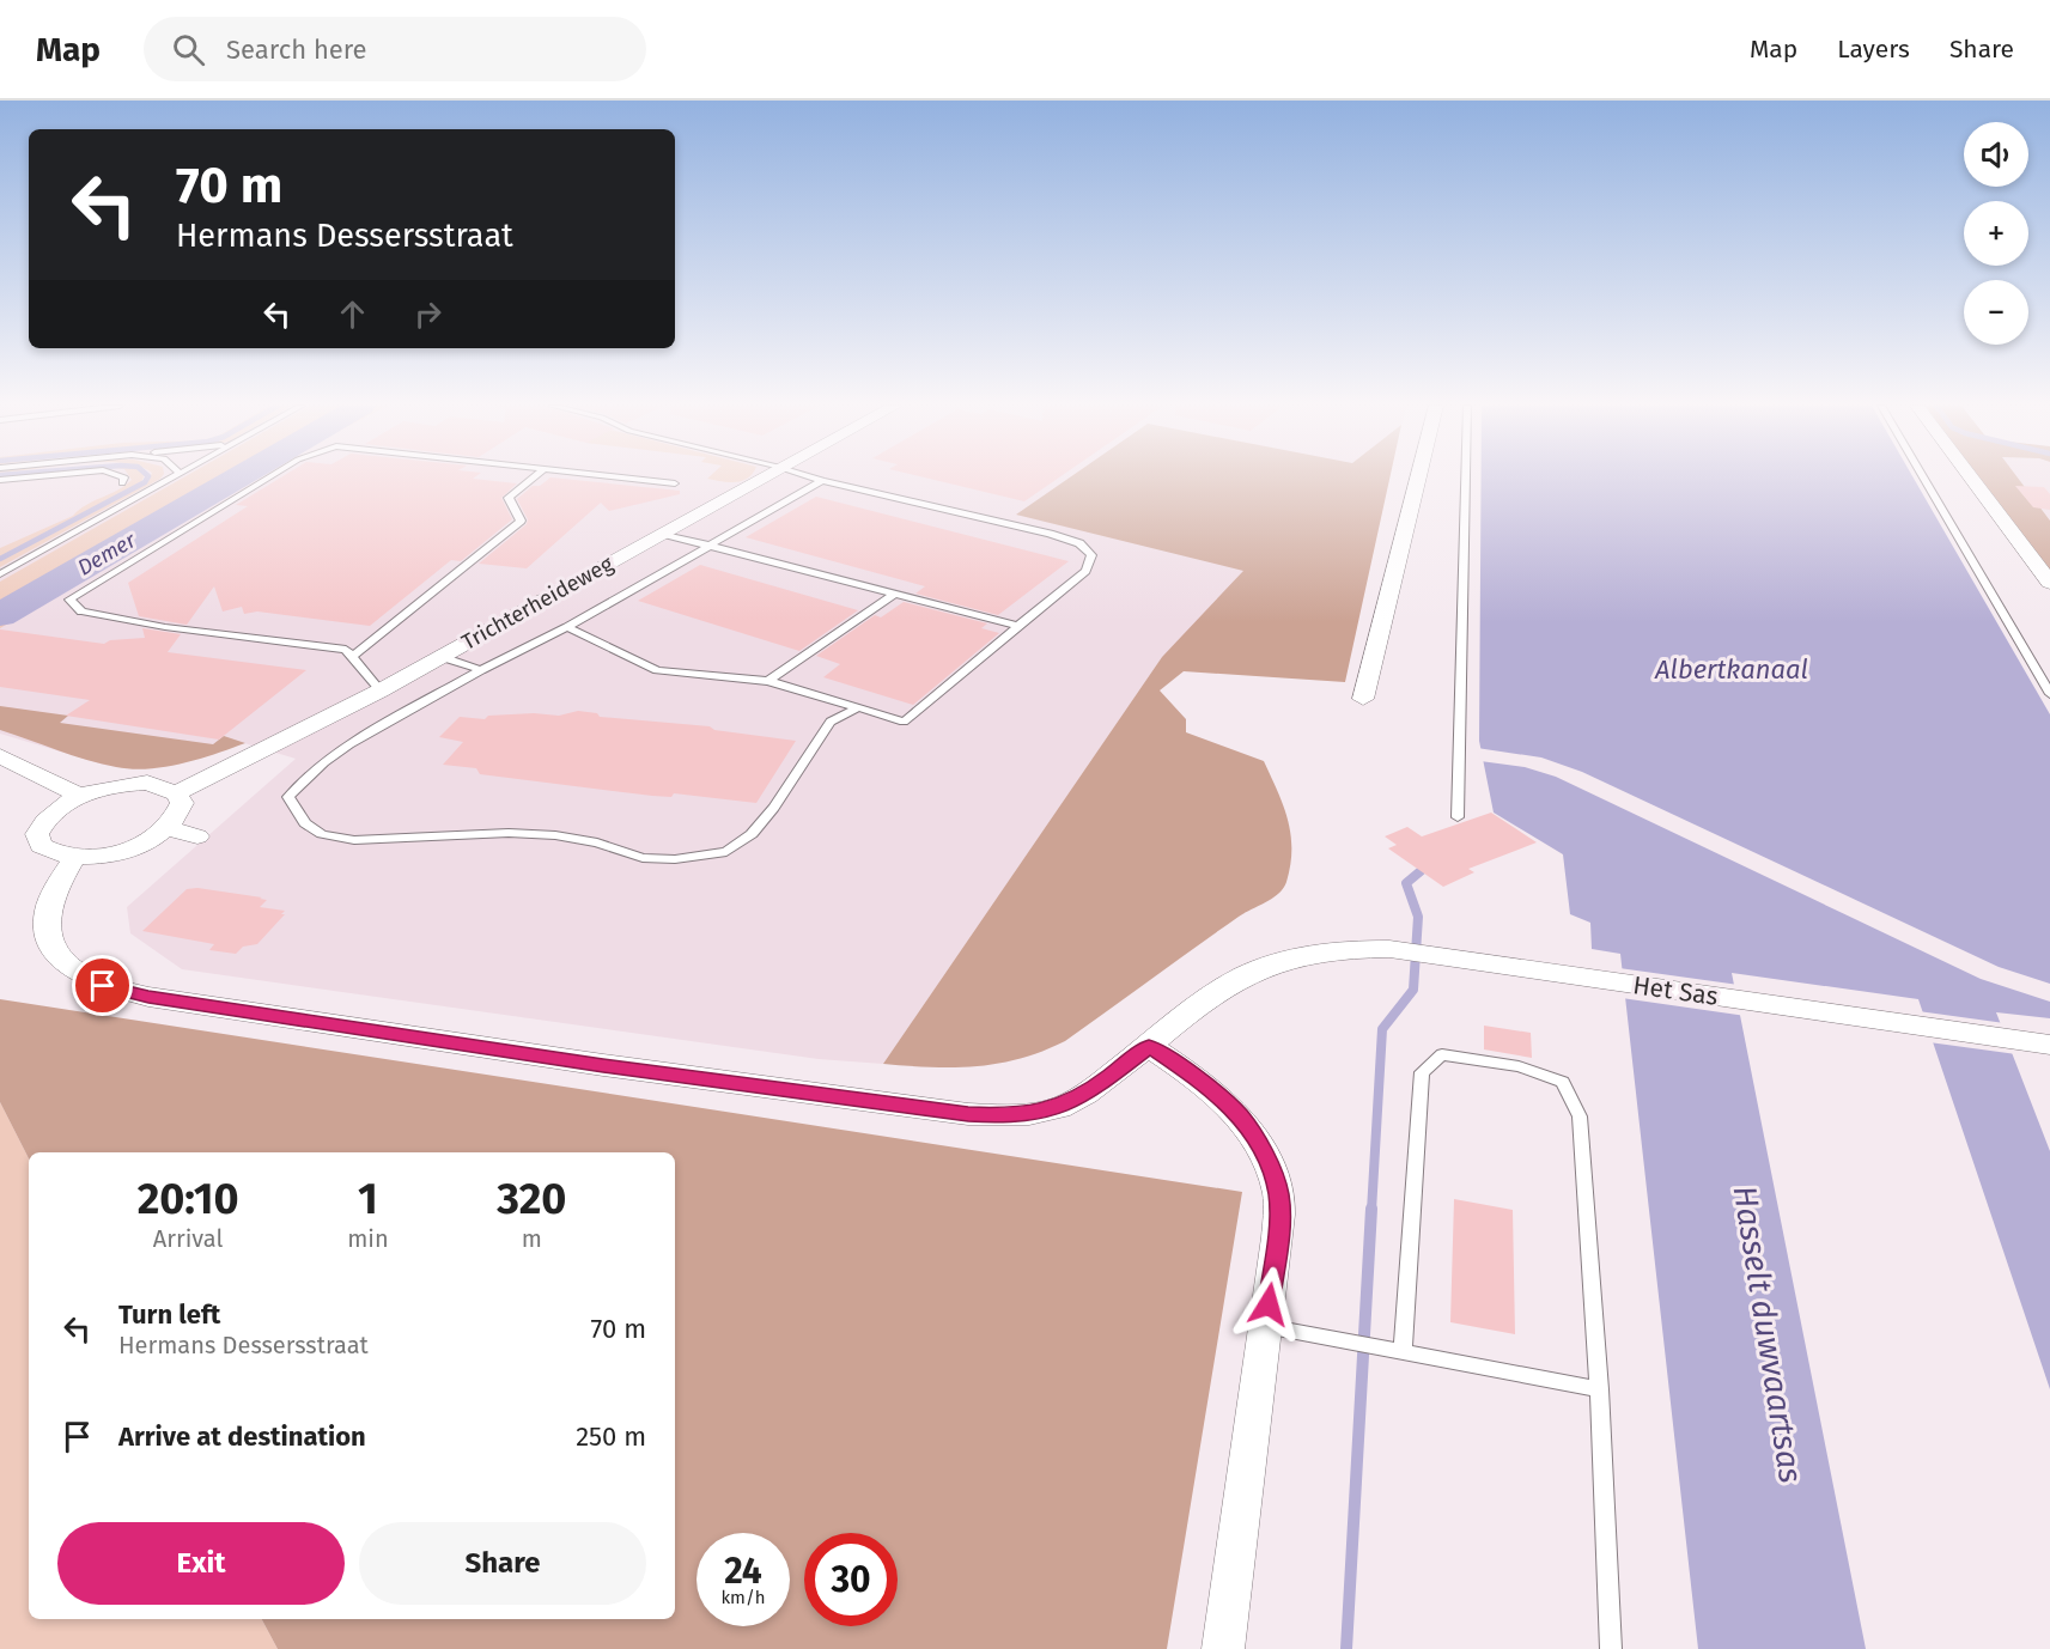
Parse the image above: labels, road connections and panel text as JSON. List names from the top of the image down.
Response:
{
  "streets": {
    "street": ["Trichterheideweg", "Het Sas"]
  },
  "water": ["Demer", "Albertkanaal", "Hasselt duwvaartsas"],
  "page": {
    "header": "Map",
    "search": "Search here",
    "nav": ["Map", "Layers", "Share"],
    "map_buttons": ["+", "−"],
    "turn": ["70 m", "Hermans Dessersstraat"],
    "eta": [
      "20:10",
      "Arrival",
      "1",
      "min",
      "320",
      "m"
    ],
    "list": [
      {
        "name": "Turn left",
        "note": "Hermans Dessersstraat",
        "value": "70 m"
      },
      {
        "name": "Arrive at destination",
        "value": "250 m"
      }
    ],
    "buttons": ["Exit", "Share"],
    "speed": "24 km/h",
    "limit": "30"
  }
}
